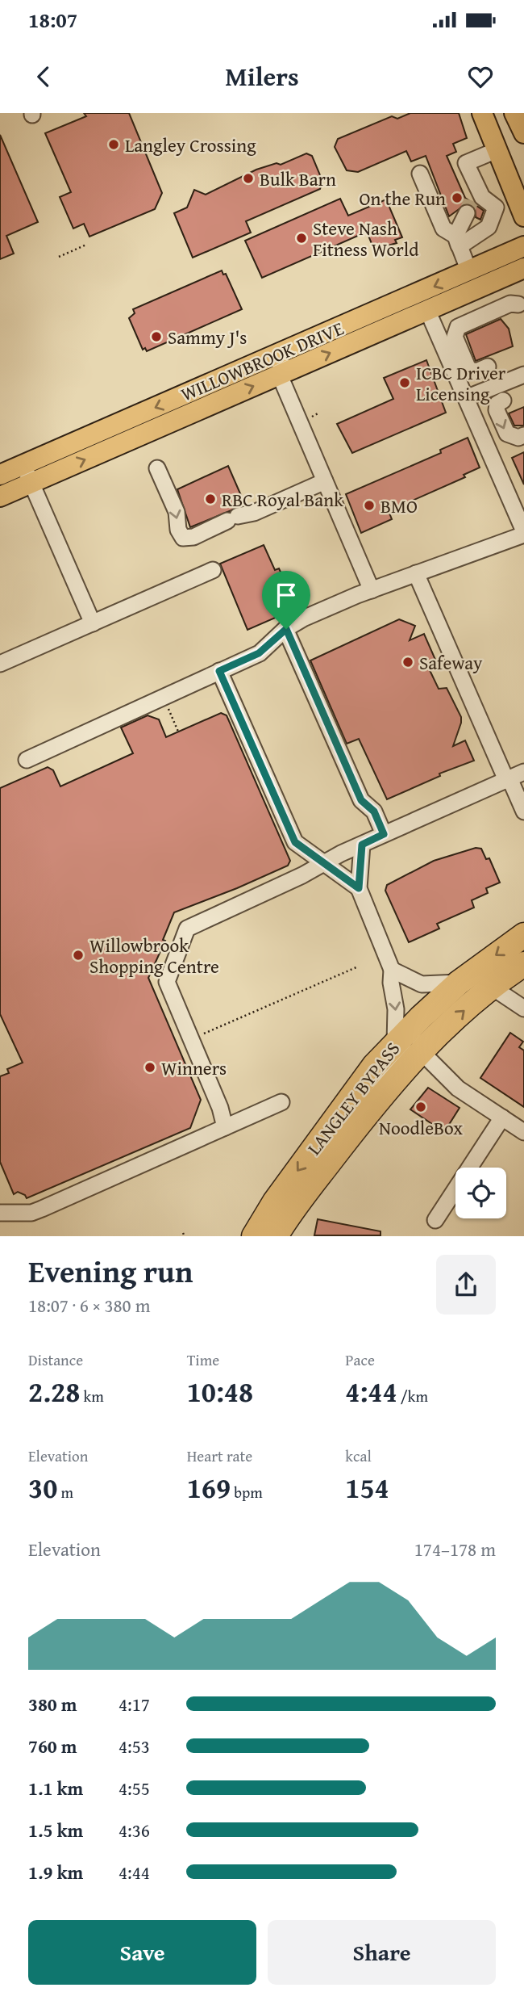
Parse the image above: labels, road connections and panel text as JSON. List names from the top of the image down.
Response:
{
  "streets": {
    "highway": ["LANGLEY BYPASS"],
    "main road": ["WILLOWBROOK DRIVE"]
  },
  "places": [
    "Langley Crossing",
    "Bulk Barn",
    "On the Run",
    "Steve Nash Fitness World",
    "Sammy J's",
    "ICBC Driver Licensing",
    "RBC Royal Bank",
    "BMO",
    "Safeway",
    "Willowbrook Shopping Centre",
    "Winners",
    "NoodleBox"
  ],
  "page": {
    "status": "18:07",
    "header": "Milers",
    "heading": ["Evening run", "18:07 · 6 × 380 m"],
    "stats": [
      ["Distance", "2.28 km"],
      ["Time", "10:48"],
      ["Pace", "4:44 /km"],
      ["Elevation", "30 m"],
      ["Heart rate", "169 bpm"],
      ["kcal", "154"]
    ],
    "chart": ["Elevation", "174–178 m"],
    "list": [
      {
        "name": "380 m",
        "note": "4:17"
      },
      {
        "name": "760 m",
        "note": "4:53"
      },
      {
        "name": "1.1 km",
        "note": "4:55"
      },
      {
        "name": "1.5 km",
        "note": "4:36"
      },
      {
        "name": "1.9 km",
        "note": "4:44"
      }
    ],
    "buttons": ["Save", "Share"]
  }
}
